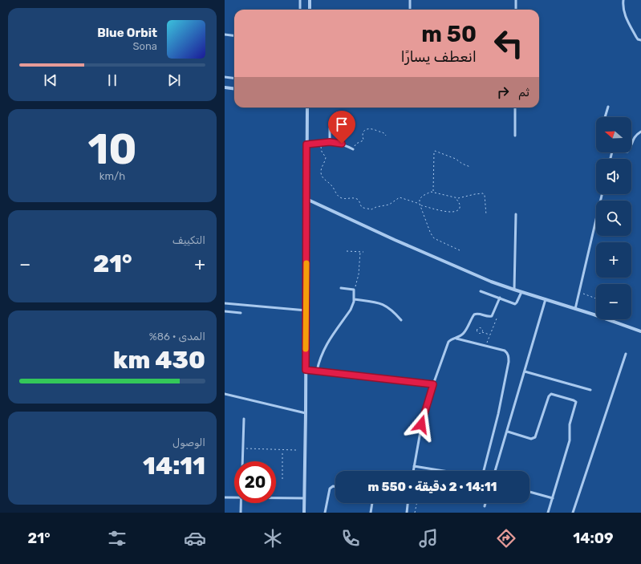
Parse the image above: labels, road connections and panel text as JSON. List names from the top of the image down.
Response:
{
  "north": "left",
  "page": {
    "turn": ["50 m", "انعطف يسارًا"],
    "song": ["Blue Orbit", "Sona"],
    "then": "ثم",
    "tile": [
      ["10", "km/h"],
      "التكييف",
      ["المدى · 86%", "430 km"],
      ["الوصول", "14:11"]
    ],
    "map_buttons": ["+", "−"],
    "heat": ["−", "21°", "+"],
    "limit": "20",
    "trip": "14:11 · 2 دقيقة · 550 m",
    "tabs": ["14:09", "21°"]
  }
}
